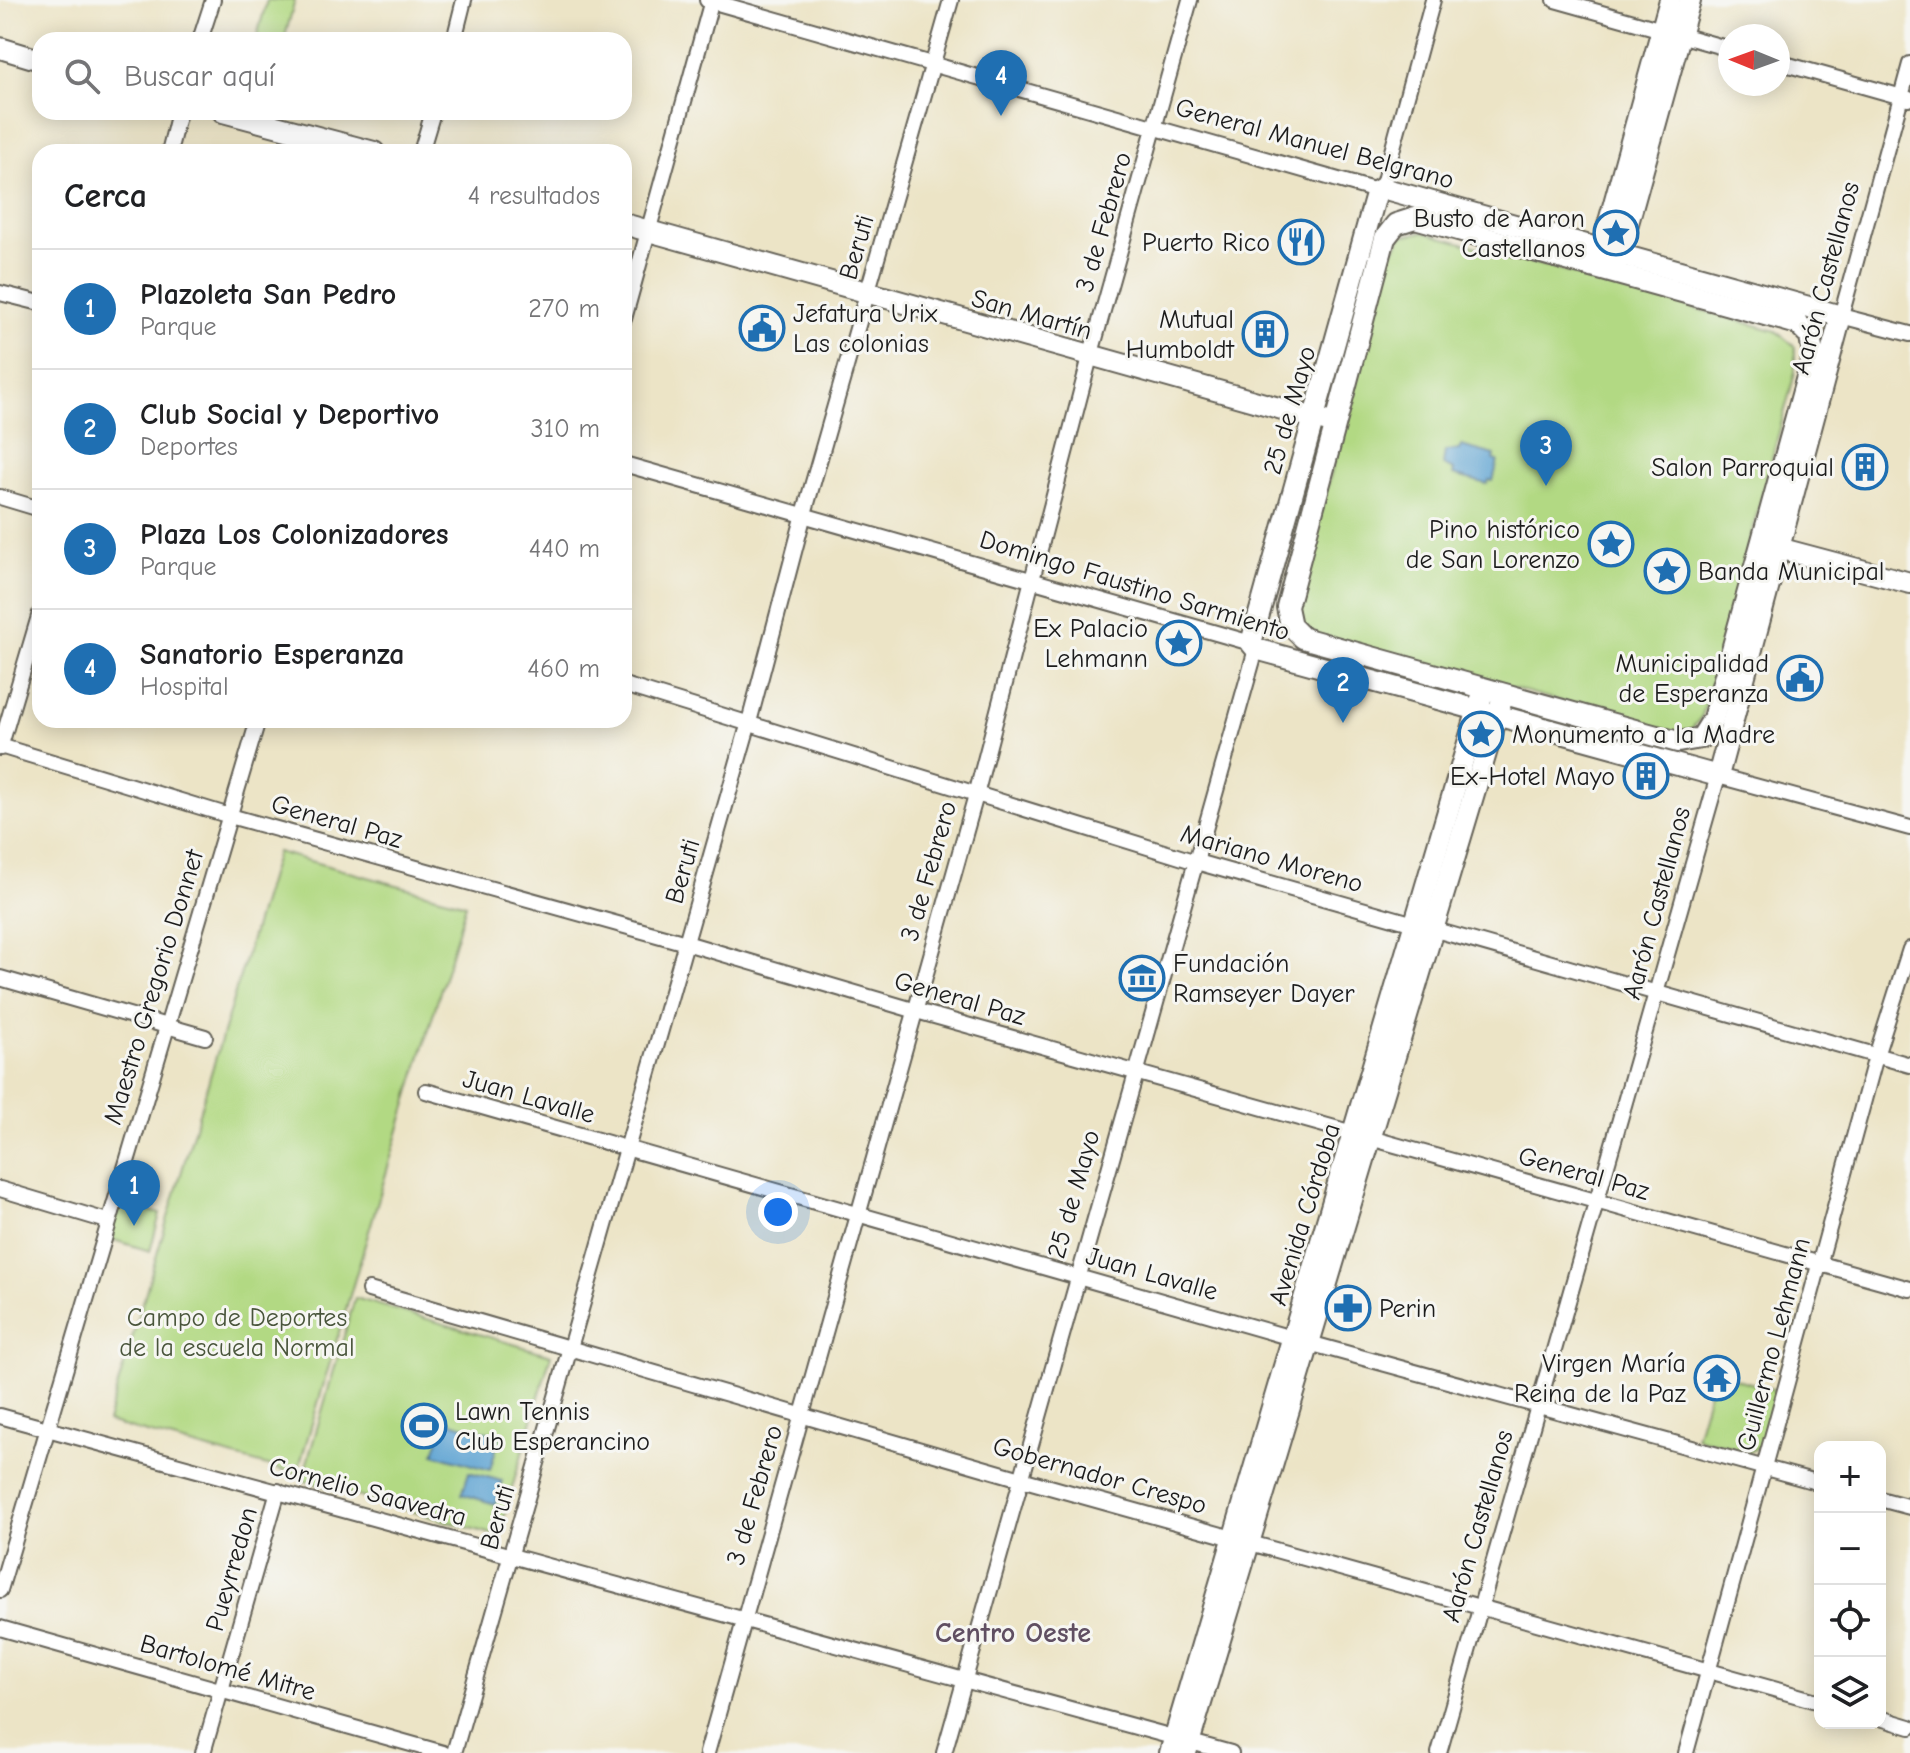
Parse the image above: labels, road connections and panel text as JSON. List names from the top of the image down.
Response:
{
  "streets": {
    "main road": [
      "General Manuel Belgrano",
      "Aarón Castellanos",
      "San Martín",
      "25 de Mayo",
      "Domingo Faustino Sarmiento",
      "Avenida Córdoba"
    ],
    "street": [
      "3 de Febrero",
      "Beruti",
      "General Paz",
      "Mariano Moreno",
      "Maestro Gregorio Donnet",
      "Juan Lavalle",
      "Guillermo Lehmann",
      "Gobernador Crespo",
      "Cornelio Saavedra",
      "Pueyrredon",
      "Bartolomé Mitre"
    ]
  },
  "crossings": [
    ["General Manuel Belgrano", "3 de Febrero"],
    ["General Manuel Belgrano", "Beruti"],
    ["General Manuel Belgrano", "Aarón Castellanos"],
    ["General Manuel Belgrano", "25 de Mayo"],
    ["3 de Febrero", "San Martín"],
    ["3 de Febrero", "Domingo Faustino Sarmiento"],
    ["3 de Febrero", "General Paz"],
    ["3 de Febrero", "Mariano Moreno"],
    ["3 de Febrero", "Juan Lavalle"],
    ["3 de Febrero", "Gobernador Crespo"],
    ["3 de Febrero", "Cornelio Saavedra"],
    ["Beruti", "San Martín"],
    ["Beruti", "Domingo Faustino Sarmiento"],
    ["Beruti", "General Paz"],
    ["Beruti", "Mariano Moreno"],
    ["Beruti", "Juan Lavalle"],
    ["Beruti", "Gobernador Crespo"],
    ["Beruti", "Cornelio Saavedra"],
    ["Aarón Castellanos", "Domingo Faustino Sarmiento"],
    ["Aarón Castellanos", "General Paz"],
    ["Aarón Castellanos", "Mariano Moreno"],
    ["Aarón Castellanos", "Juan Lavalle"],
    ["Aarón Castellanos", "Gobernador Crespo"],
    ["San Martín", "25 de Mayo"],
    ["25 de Mayo", "Domingo Faustino Sarmiento"],
    ["25 de Mayo", "General Paz"],
    ["25 de Mayo", "Mariano Moreno"],
    ["25 de Mayo", "Juan Lavalle"],
    ["25 de Mayo", "Gobernador Crespo"],
    ["25 de Mayo", "Cornelio Saavedra"],
    ["Domingo Faustino Sarmiento", "Avenida Córdoba"],
    ["General Paz", "Maestro Gregorio Donnet"],
    ["General Paz", "Avenida Córdoba"],
    ["General Paz", "Guillermo Lehmann"],
    ["Mariano Moreno", "Avenida Córdoba"],
    ["Mariano Moreno", "Guillermo Lehmann"],
    ["Maestro Gregorio Donnet", "Cornelio Saavedra"],
    ["Juan Lavalle", "Avenida Córdoba"],
    ["Juan Lavalle", "Guillermo Lehmann"],
    ["Avenida Córdoba", "Gobernador Crespo"],
    ["Avenida Córdoba", "Cornelio Saavedra"],
    ["Guillermo Lehmann", "Gobernador Crespo"],
    ["Cornelio Saavedra", "Pueyrredon"],
    ["Pueyrredon", "Bartolomé Mitre"]
  ],
  "districts": ["Centro Oeste"],
  "parks": ["Campo de Deportes de la escuela Normal"],
  "places": {
    "place": [
      "Busto de Aaron Castellanos",
      "Pino histórico de San Lorenzo",
      "Banda Municipal",
      "Ex Palacio Lehmann",
      "Monumento a la Madre"
    ],
    "restaurant": ["Puerto Rico"],
    "public building": ["Jefatura Urix Las colonias", "Municipalidad de Esperanza"],
    "building": ["Mutual Humboldt", "Salon Parroquial", "Ex-Hotel Mayo"],
    "museum": ["Fundación Ramseyer Dayer"],
    "pharmacy": ["Perin"],
    "temple": ["Virgen María Reina de la Paz"],
    "sports": ["Lawn Tennis Club Esperancino"]
  },
  "north": "left",
  "page": {
    "search": "Buscar aquí",
    "pins": [
      "4",
      "3",
      "2",
      "1"
    ],
    "heading": ["Cerca", "4 resultados"],
    "list": [
      {
        "mark": "1",
        "name": "Plazoleta San Pedro",
        "note": "Parque",
        "value": "270 m"
      },
      {
        "mark": "2",
        "name": "Club Social y Deportivo",
        "note": "Deportes",
        "value": "310 m"
      },
      {
        "mark": "3",
        "name": "Plaza Los Colonizadores",
        "note": "Parque",
        "value": "440 m"
      },
      {
        "mark": "4",
        "name": "Sanatorio Esperanza",
        "note": "Hospital",
        "value": "460 m"
      }
    ],
    "map_buttons": ["+", "−"]
  }
}
